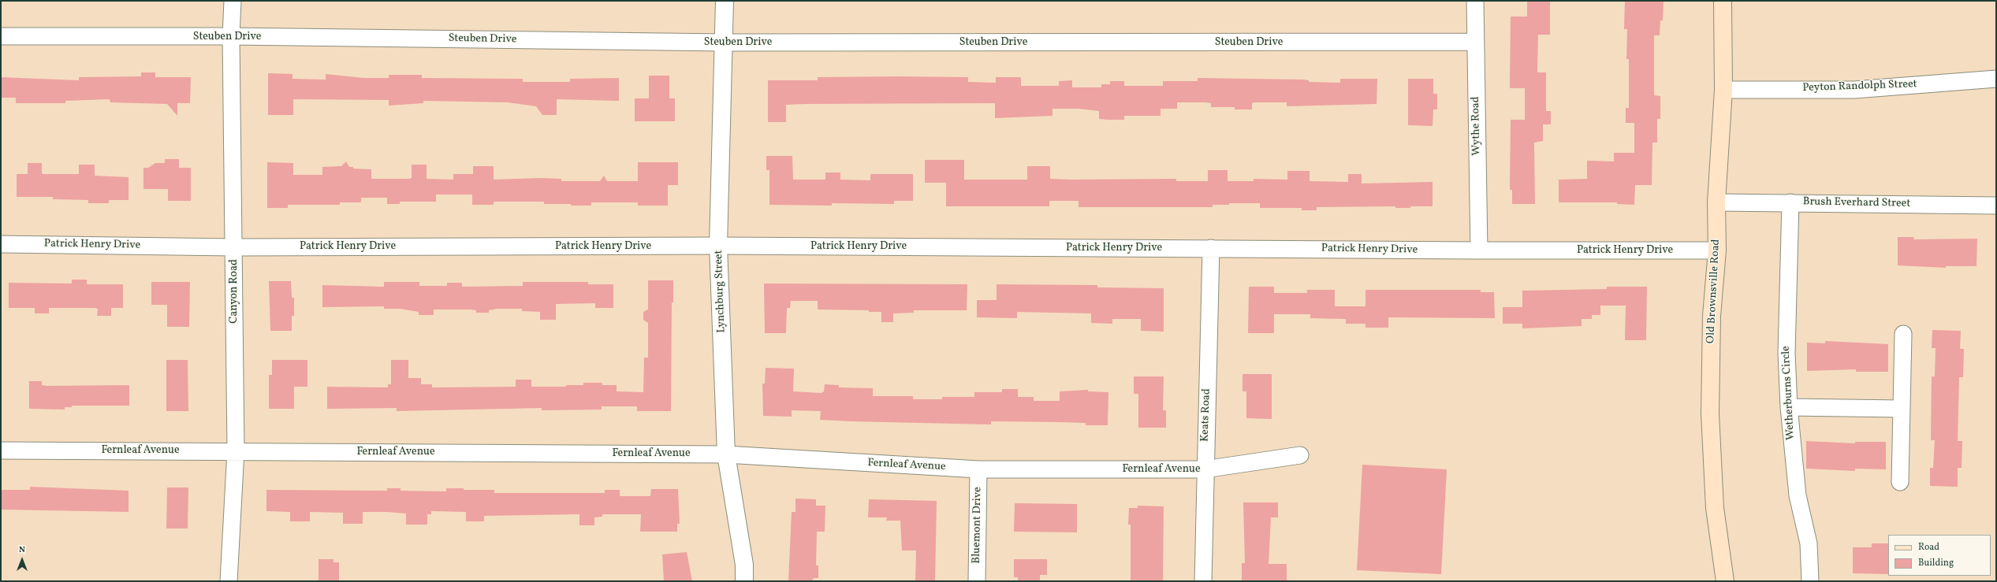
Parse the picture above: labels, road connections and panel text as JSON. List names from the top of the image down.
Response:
{
  "streets": {
    "main road": ["Old Brownsville Road"],
    "street": [
      "Steuben Drive",
      "Peyton Randolph Street",
      "Wythe Road",
      "Brush Everhard Street",
      "Patrick Henry Drive",
      "Canyon Road",
      "Lynchburg Street",
      "Wetherburns Circle",
      "Keats Road",
      "Fernleaf Avenue",
      "Bluemont Drive"
    ]
  },
  "crossings": [
    ["Steuben Drive", "Wythe Road"],
    ["Steuben Drive", "Canyon Road"],
    ["Steuben Drive", "Lynchburg Street"],
    ["Peyton Randolph Street", "Old Brownsville Road"],
    ["Wythe Road", "Patrick Henry Drive"],
    ["Brush Everhard Street", "Old Brownsville Road"],
    ["Brush Everhard Street", "Wetherburns Circle"],
    ["Patrick Henry Drive", "Canyon Road"],
    ["Patrick Henry Drive", "Lynchburg Street"],
    ["Patrick Henry Drive", "Old Brownsville Road"],
    ["Patrick Henry Drive", "Keats Road"],
    ["Canyon Road", "Fernleaf Avenue"],
    ["Lynchburg Street", "Fernleaf Avenue"],
    ["Keats Road", "Fernleaf Avenue"],
    ["Fernleaf Avenue", "Bluemont Drive"]
  ],
  "legend": ["Road", "Building"],
  "north": "top"
}
